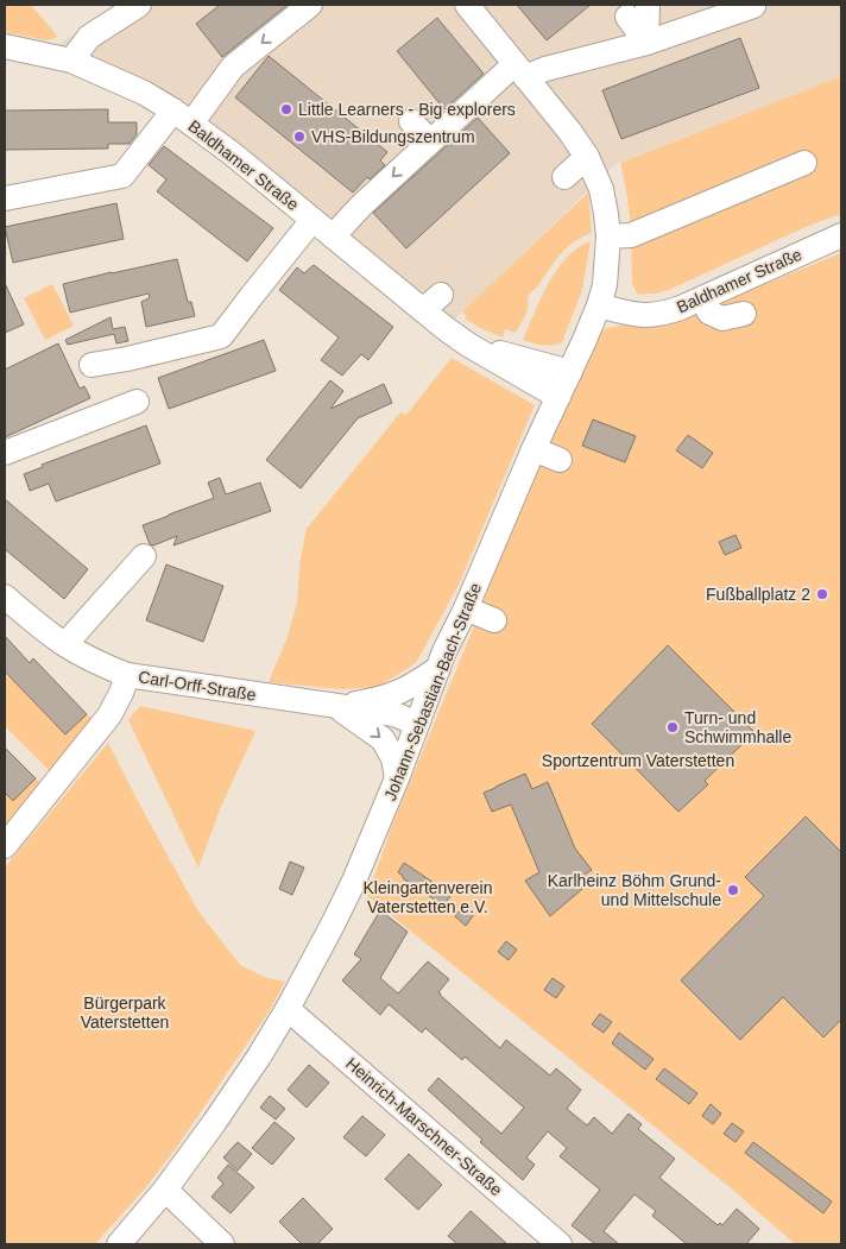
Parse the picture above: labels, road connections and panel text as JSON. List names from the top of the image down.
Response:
{
  "streets": {
    "street": [
      "Baldhamer Straße",
      "Carl-Orff-Straße",
      "Johann-Sebastian-Bach-Straße",
      "Heinrich-Marschner-Straße"
    ]
  },
  "crossings": [
    ["Baldhamer Straße", "Johann-Sebastian-Bach-Straße"],
    ["Carl-Orff-Straße", "Johann-Sebastian-Bach-Straße"],
    ["Johann-Sebastian-Bach-Straße", "Heinrich-Marschner-Straße"]
  ],
  "parks": ["Sportzentrum Vaterstetten", "Kleingartenverein Vaterstetten e.V.", "Bürgerpark Vaterstetten"],
  "places": [
    "Little Learners - Big explorers",
    "VHS-Bildungszentrum",
    "Fußballplatz 2",
    "Turn- und Schwimmhalle",
    "Karlheinz Böhm Grund- und Mittelschule"
  ]
}
